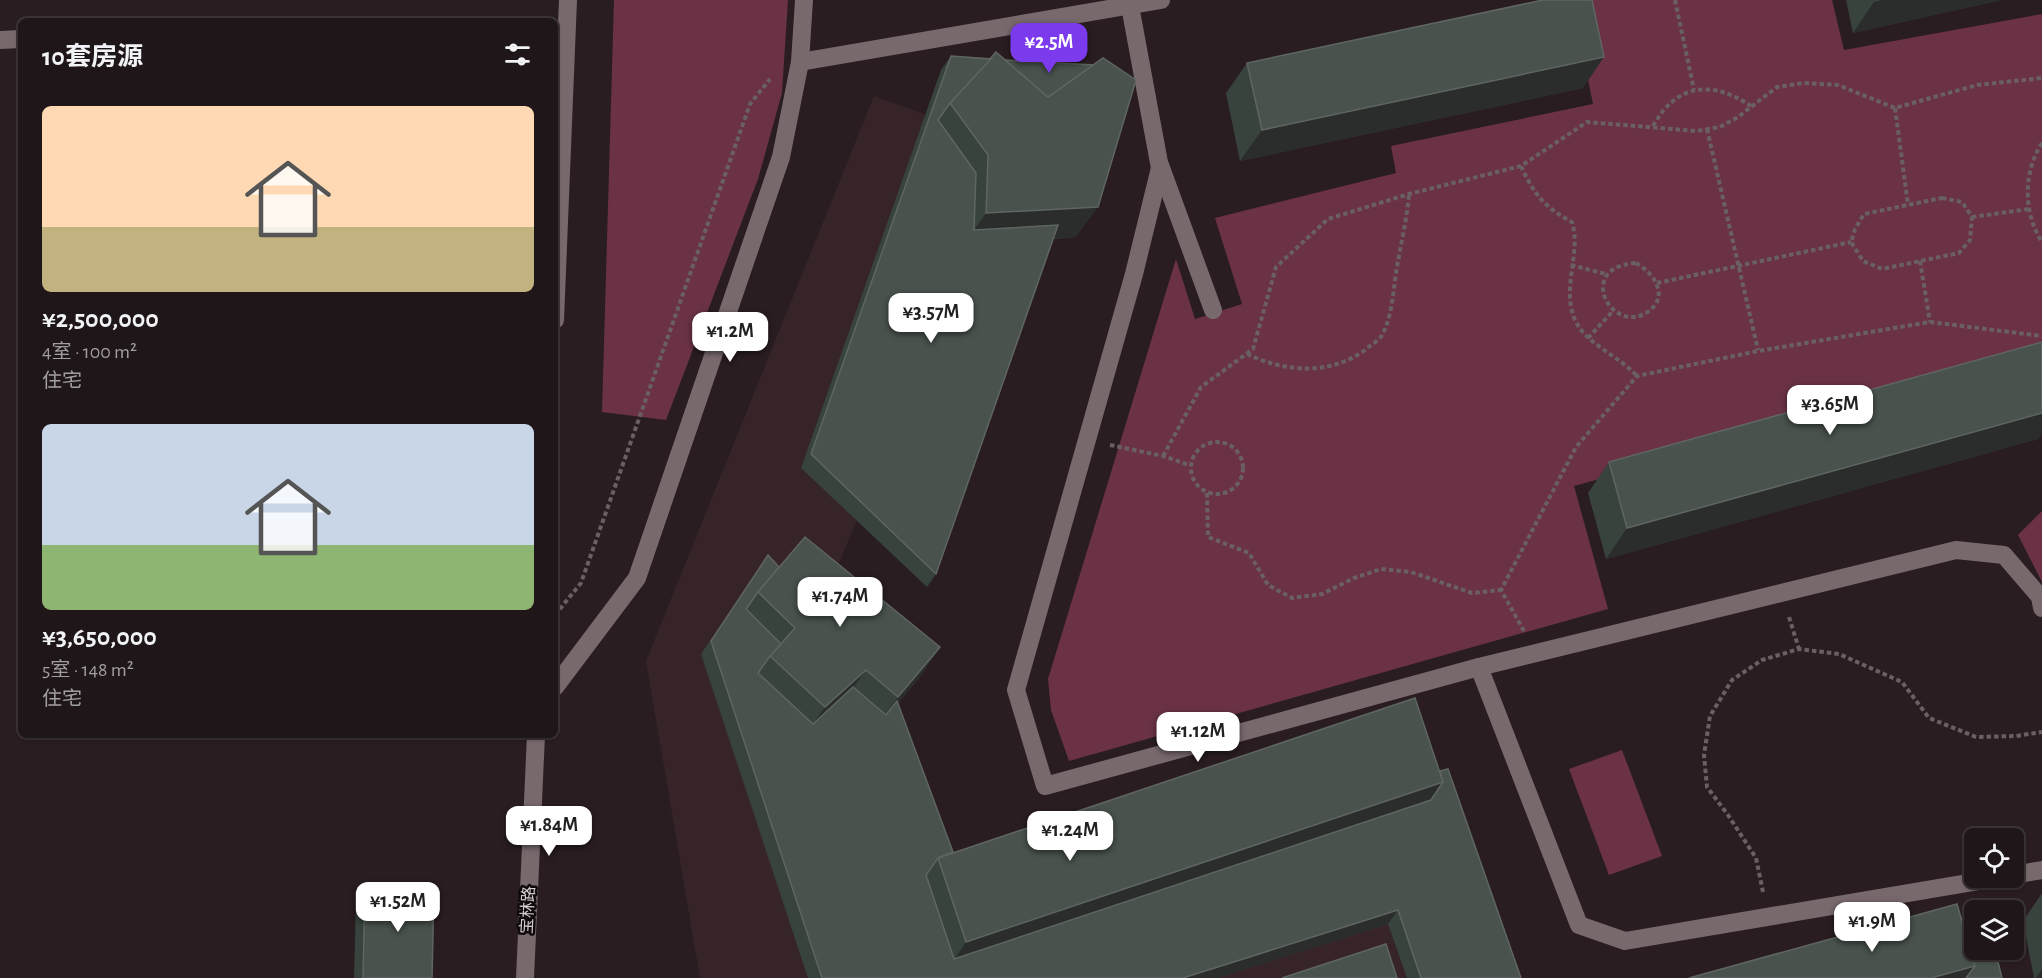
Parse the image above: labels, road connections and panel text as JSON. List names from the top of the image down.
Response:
{
  "streets": {
    "street": ["宝林路"]
  },
  "page": {
    "heading": "10套房源",
    "price": [
      "¥2.5M",
      "¥3.57M",
      "¥1.2M",
      "¥3.65M",
      "¥1.74M",
      "¥1.12M",
      "¥1.84M",
      "¥1.24M",
      "¥1.52M",
      "¥1.9M"
    ],
    "list": [
      {
        "name": "¥2,500,000",
        "note": "4室 · 100 m² · 住宅"
      },
      {
        "name": "¥3,650,000",
        "note": "5室 · 148 m² · 住宅"
      }
    ]
  }
}
